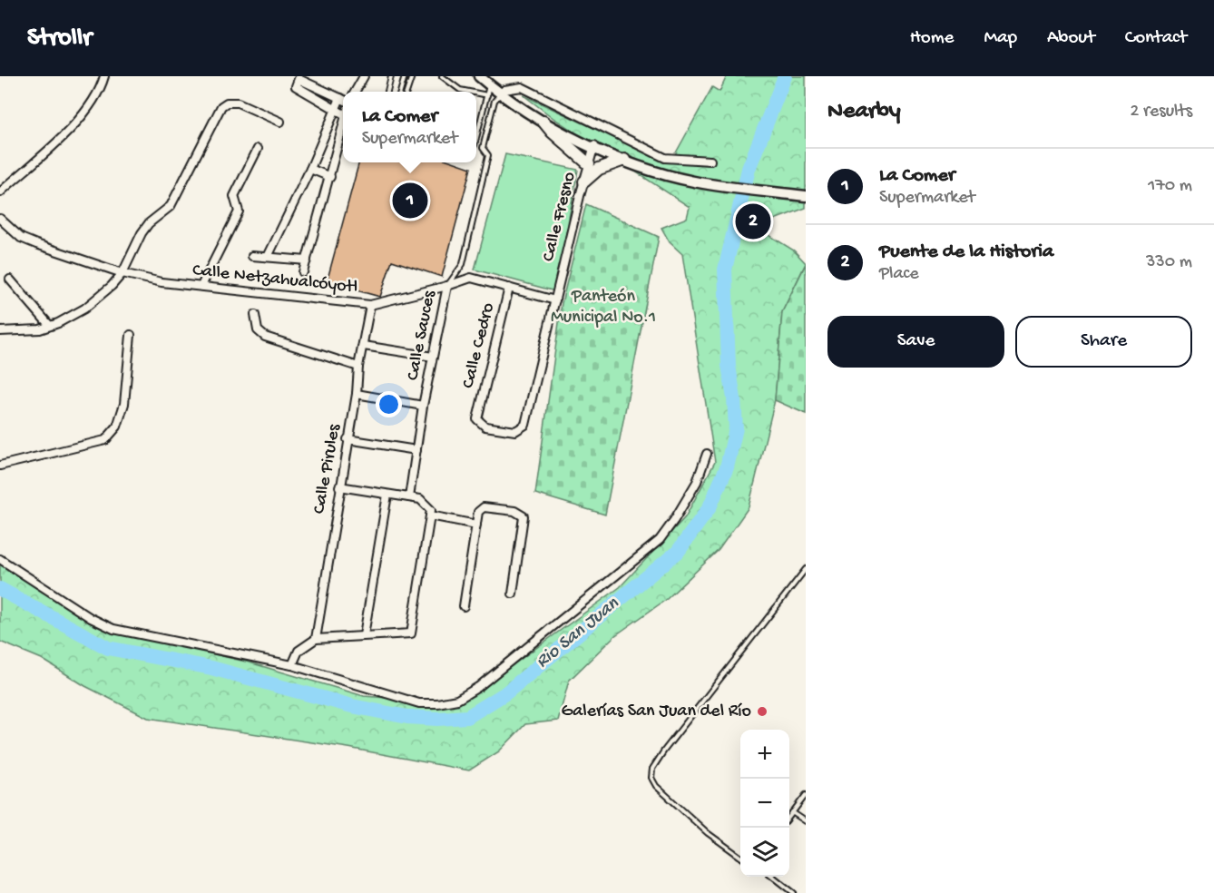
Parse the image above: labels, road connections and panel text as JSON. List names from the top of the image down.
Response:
{
  "streets": {
    "street": [
      "Calle Fresno",
      "Calle Netzahualcóyotl",
      "Calle Sauces",
      "Calle Cedro",
      "Calle Pirules"
    ]
  },
  "crossings": [
    ["Calle Fresno", "Calle Netzahualcóyotl"],
    ["Calle Fresno", "Calle Cedro"],
    ["Calle Netzahualcóyotl", "Calle Sauces"],
    ["Calle Netzahualcóyotl", "Calle Cedro"],
    ["Calle Netzahualcóyotl", "Calle Pirules"]
  ],
  "water": ["Rio San Juan"],
  "parks": ["Panteón Municipal No.1"],
  "places": ["Galerías San Juan del Río"],
  "page": {
    "header": "Strollr",
    "nav": [
      "Home",
      "Map",
      "About",
      "Contact"
    ],
    "heading": ["Nearby", "2 results"],
    "popup": ["La Comer", "Supermarket"],
    "list": [
      {
        "mark": "1",
        "name": "La Comer",
        "note": "Supermarket",
        "value": "170 m"
      },
      {
        "mark": "2",
        "name": "Puente de la Historia",
        "note": "Place",
        "value": "330 m"
      }
    ],
    "pins": ["1", "2"],
    "buttons": ["Save", "Share"],
    "map_buttons": ["+", "−"]
  }
}
